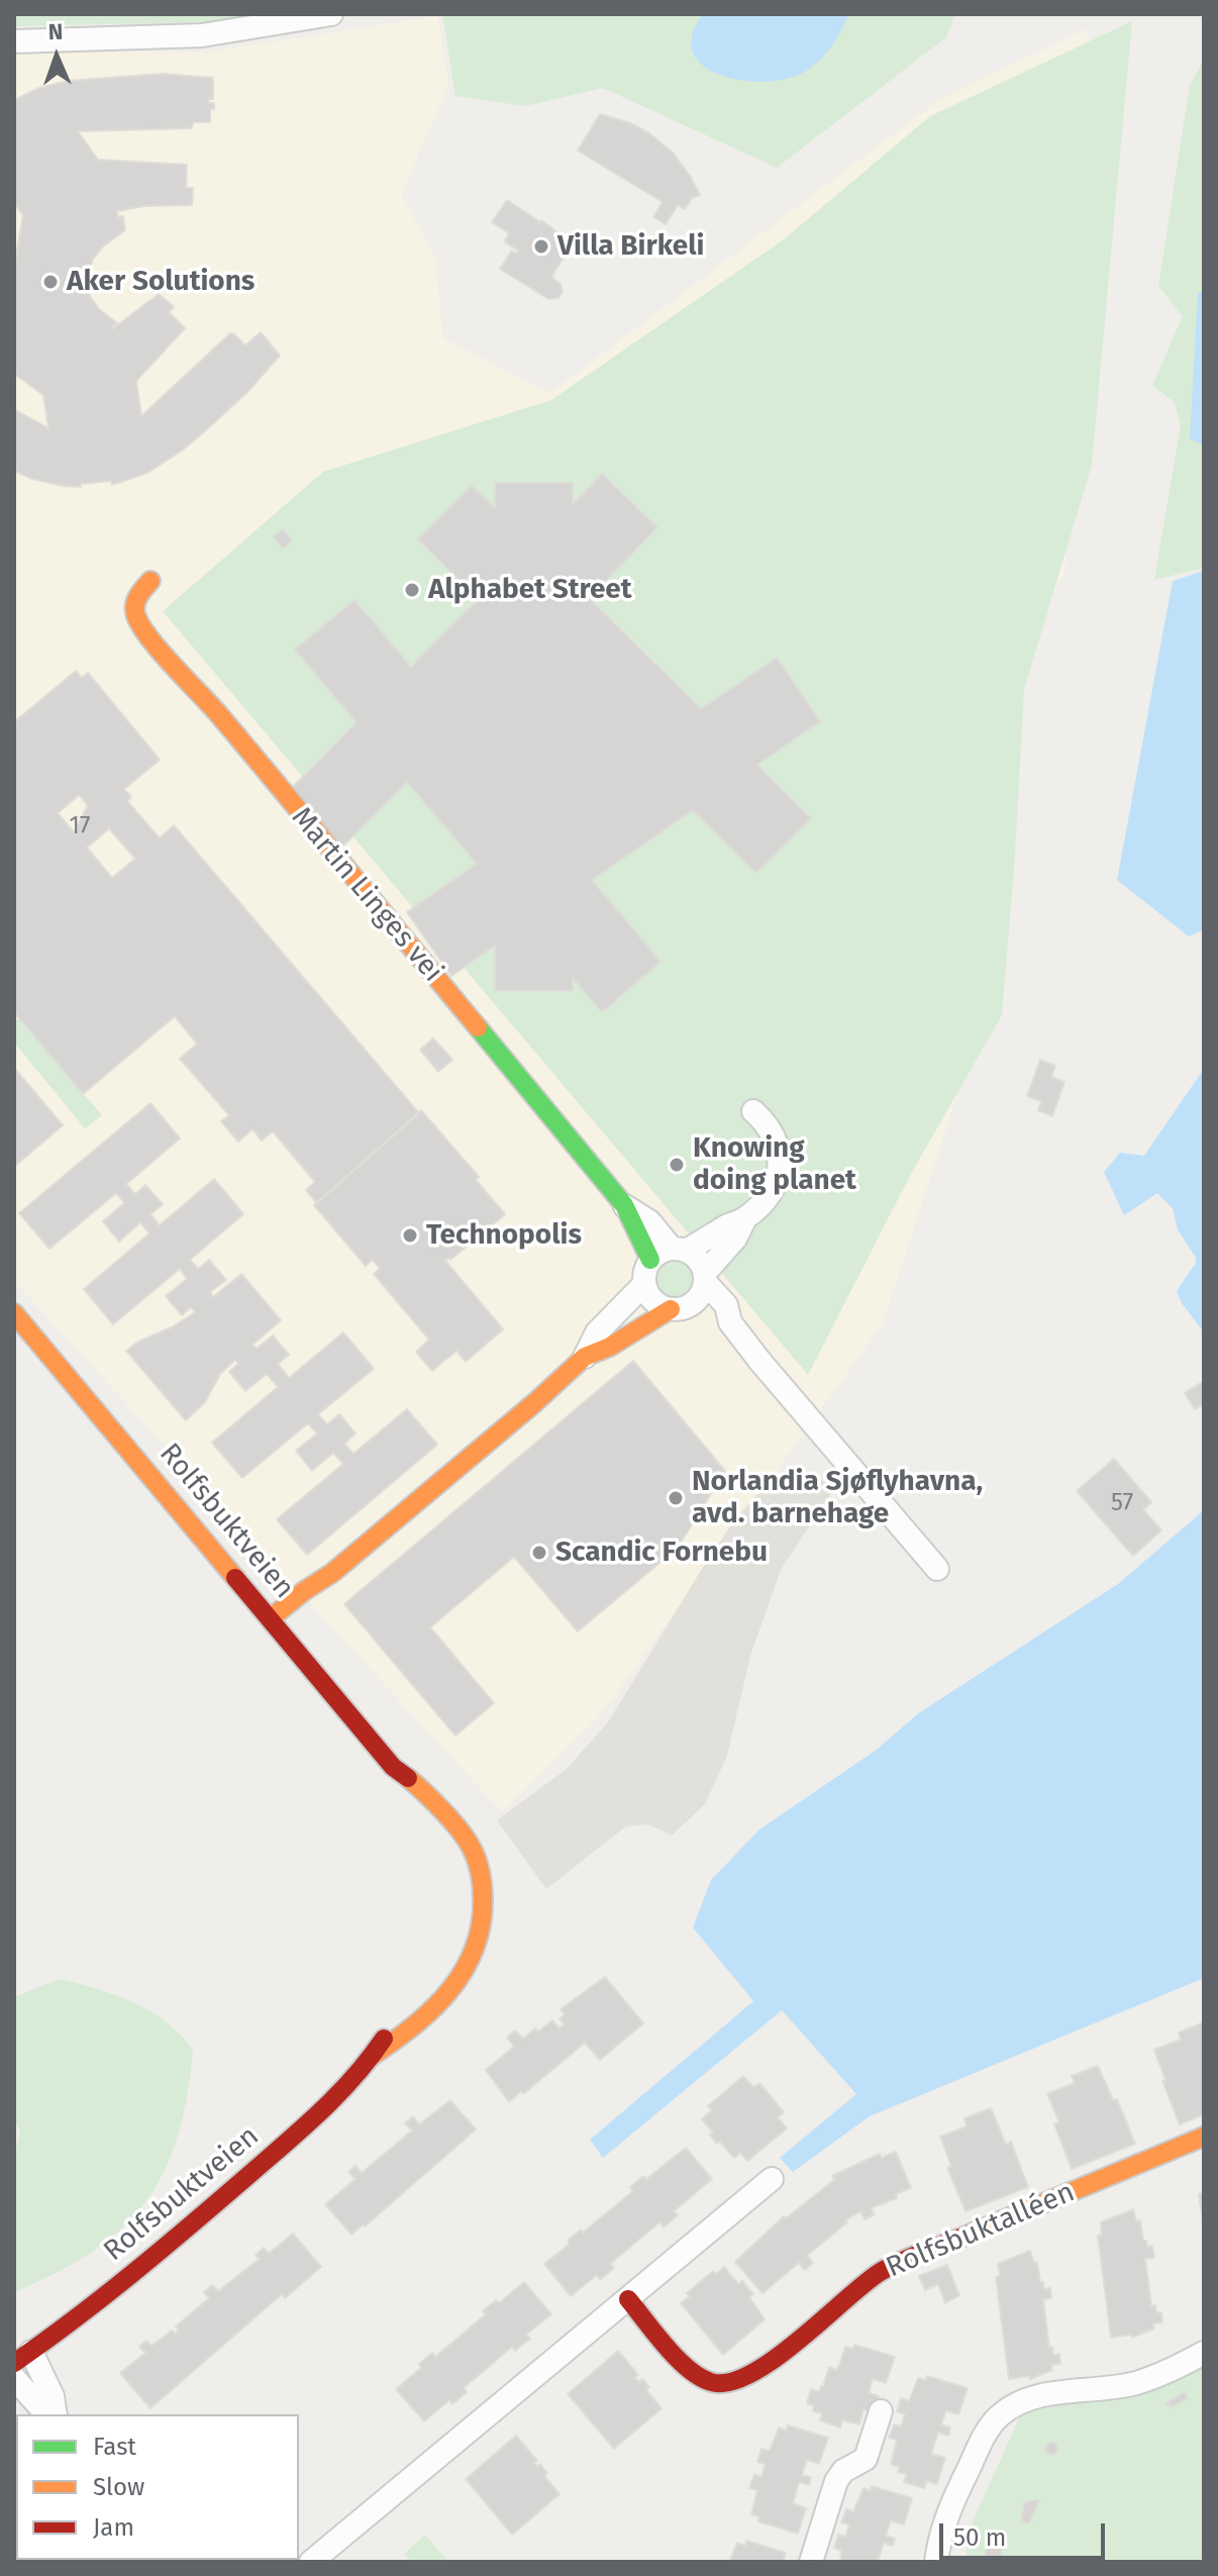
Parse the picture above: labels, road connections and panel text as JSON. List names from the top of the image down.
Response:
{
  "streets": {
    "street": ["Martin Linges vei", "Rolfsbuktveien", "Rolfsbuktalléen"]
  },
  "places": [
    "Villa Birkeli",
    "Aker Solutions",
    "Alphabet Street",
    "Knowing doing planet",
    "Technopolis",
    "Norlandia Sjøflyhavna, avd. barnehage",
    "Scandic Fornebu"
  ],
  "house_numbers": ["17", "57"],
  "legend": ["Fast", "Slow", "Jam"],
  "scale_bar": "50 m",
  "north": "top"
}
